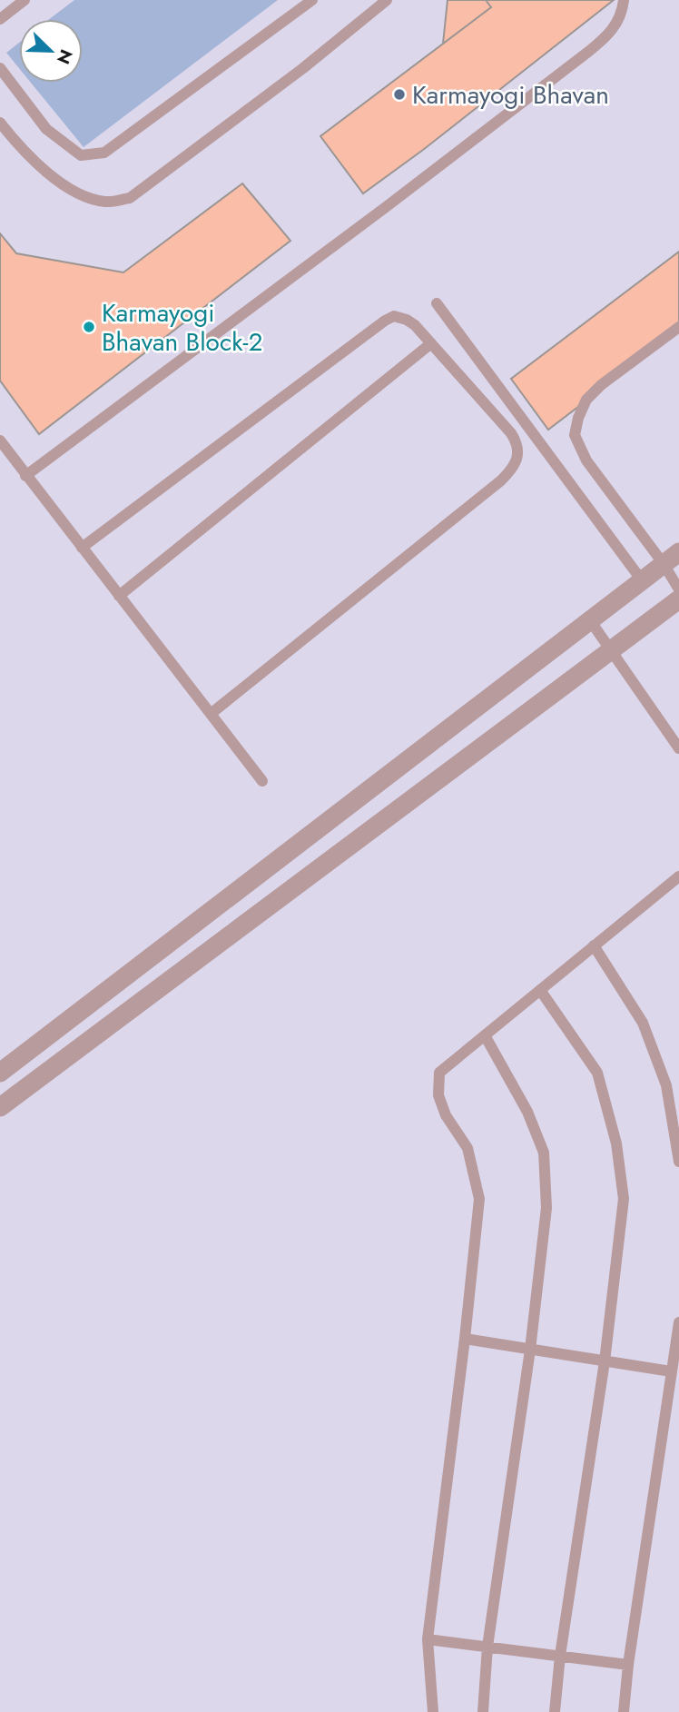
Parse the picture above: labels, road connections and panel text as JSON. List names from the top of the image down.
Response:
{
  "places": ["Karmayogi Bhavan", "Karmayogi Bhavan Block-2"],
  "north": "bottom right"
}
